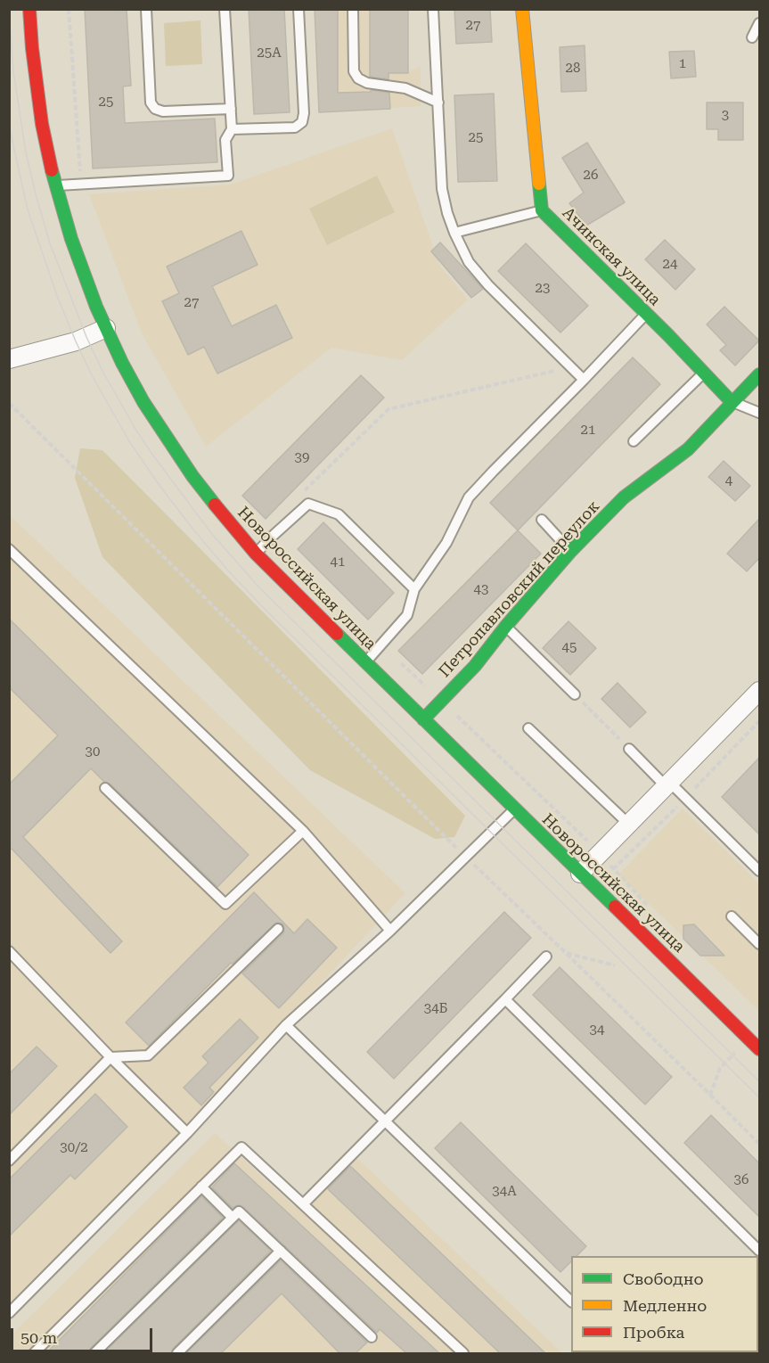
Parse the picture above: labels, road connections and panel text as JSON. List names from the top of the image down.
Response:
{
  "streets": {
    "main road": ["Ачинская улица", "Новороссийская улица", "Петропавловский переулок"]
  },
  "crossings": [
    ["Ачинская улица", "Петропавловский переулок"],
    ["Новороссийская улица", "Петропавловский переулок"]
  ],
  "house_numbers": [
    "27",
    "25А",
    "1",
    "28",
    "25",
    "3",
    "25",
    "26",
    "24",
    "23",
    "27",
    "21",
    "39",
    "4",
    "41",
    "43",
    "45",
    "30",
    "34Б",
    "34",
    "30/2",
    "36",
    "34А"
  ],
  "legend": ["Свободно", "Медленно", "Пробка"],
  "scale_bar": "50 m"
}
